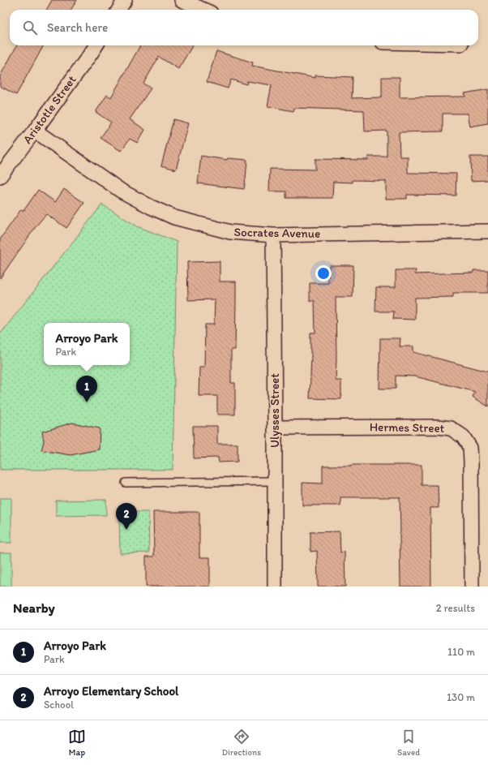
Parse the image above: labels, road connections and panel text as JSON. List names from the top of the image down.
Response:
{
  "streets": {
    "street": [
      "Aristotle Street",
      "Socrates Avenue",
      "Ulysses Street",
      "Hermes Street"
    ]
  },
  "crossings": [
    ["Aristotle Street", "Socrates Avenue"],
    ["Socrates Avenue", "Ulysses Street"],
    ["Ulysses Street", "Hermes Street"]
  ],
  "page": {
    "search": "Search here",
    "popup": ["Arroyo Park", "Park"],
    "pins": ["1", "2"],
    "heading": ["Nearby", "2 results"],
    "list": [
      {
        "mark": "1",
        "name": "Arroyo Park",
        "note": "Park",
        "value": "110 m"
      },
      {
        "mark": "2",
        "name": "Arroyo Elementary School",
        "note": "School",
        "value": "130 m"
      }
    ],
    "nav": ["Map", "Directions", "Saved"]
  }
}
